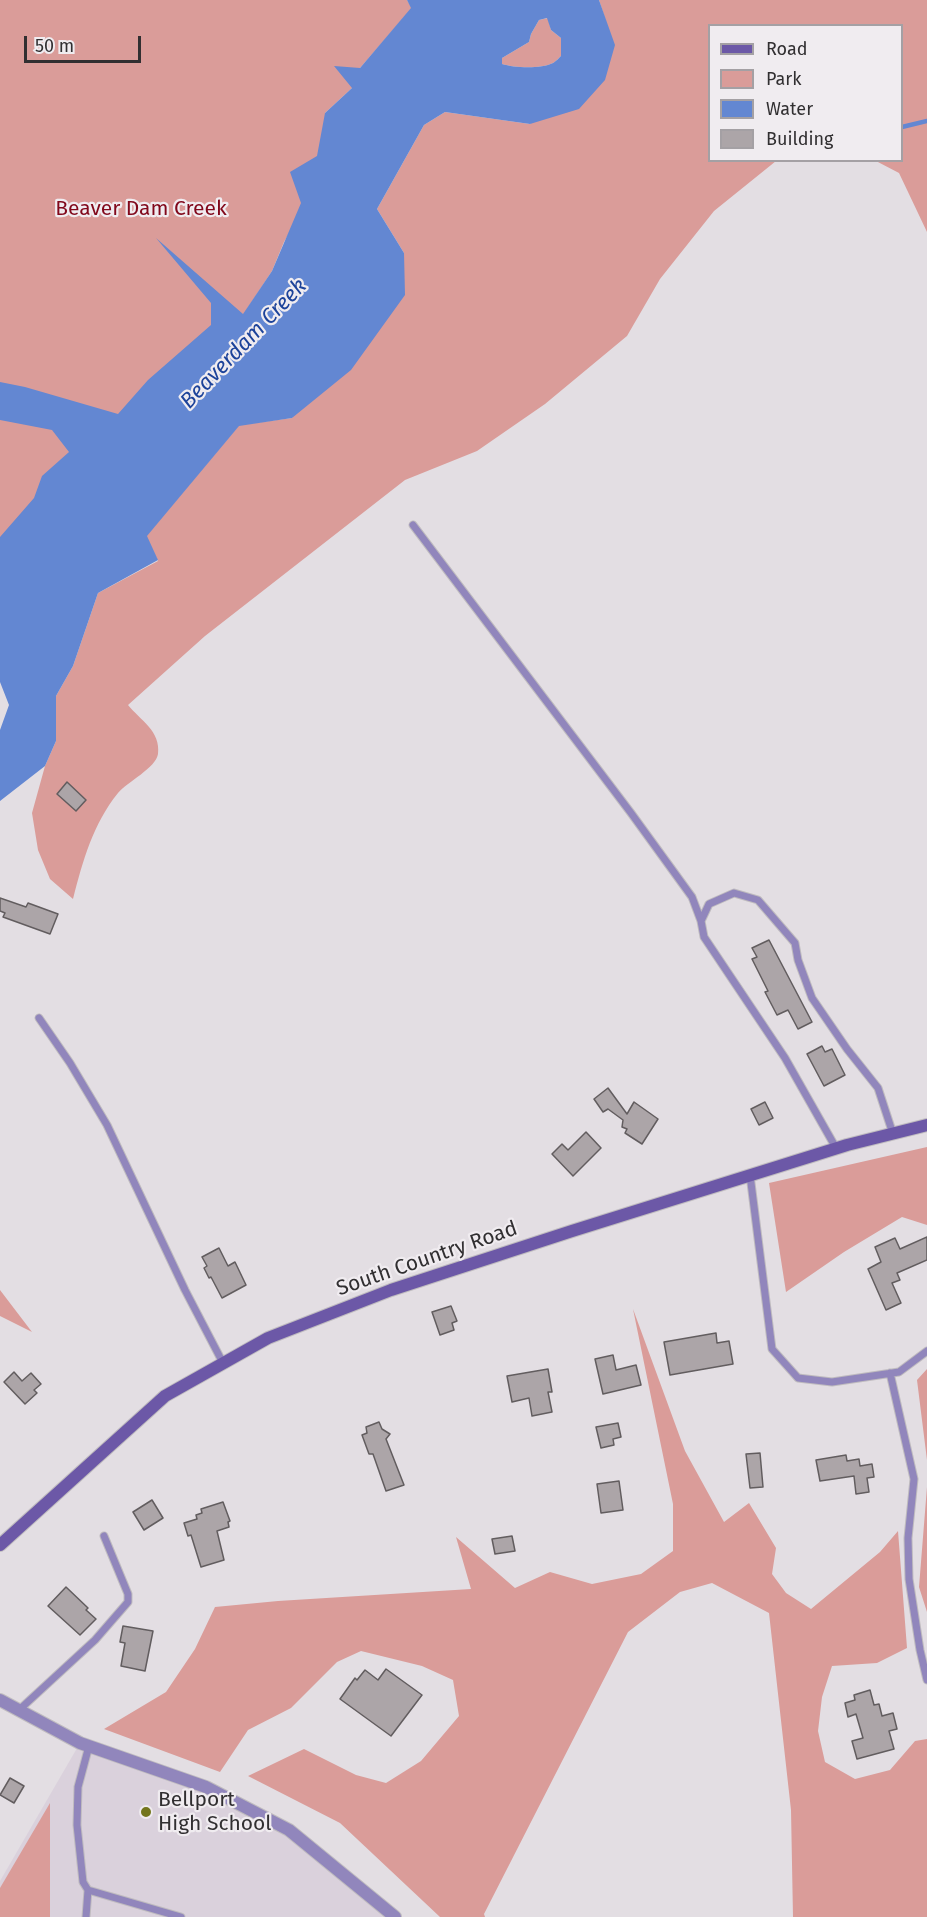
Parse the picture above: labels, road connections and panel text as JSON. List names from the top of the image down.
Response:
{
  "streets": {
    "main road": ["South Country Road"]
  },
  "water": ["Beaverdam Creek"],
  "parks": ["Beaver Dam Creek"],
  "places": ["Bellport High School"],
  "legend": [
    "Road",
    "Park",
    "Water",
    "Building"
  ],
  "scale_bar": "50 m"
}
